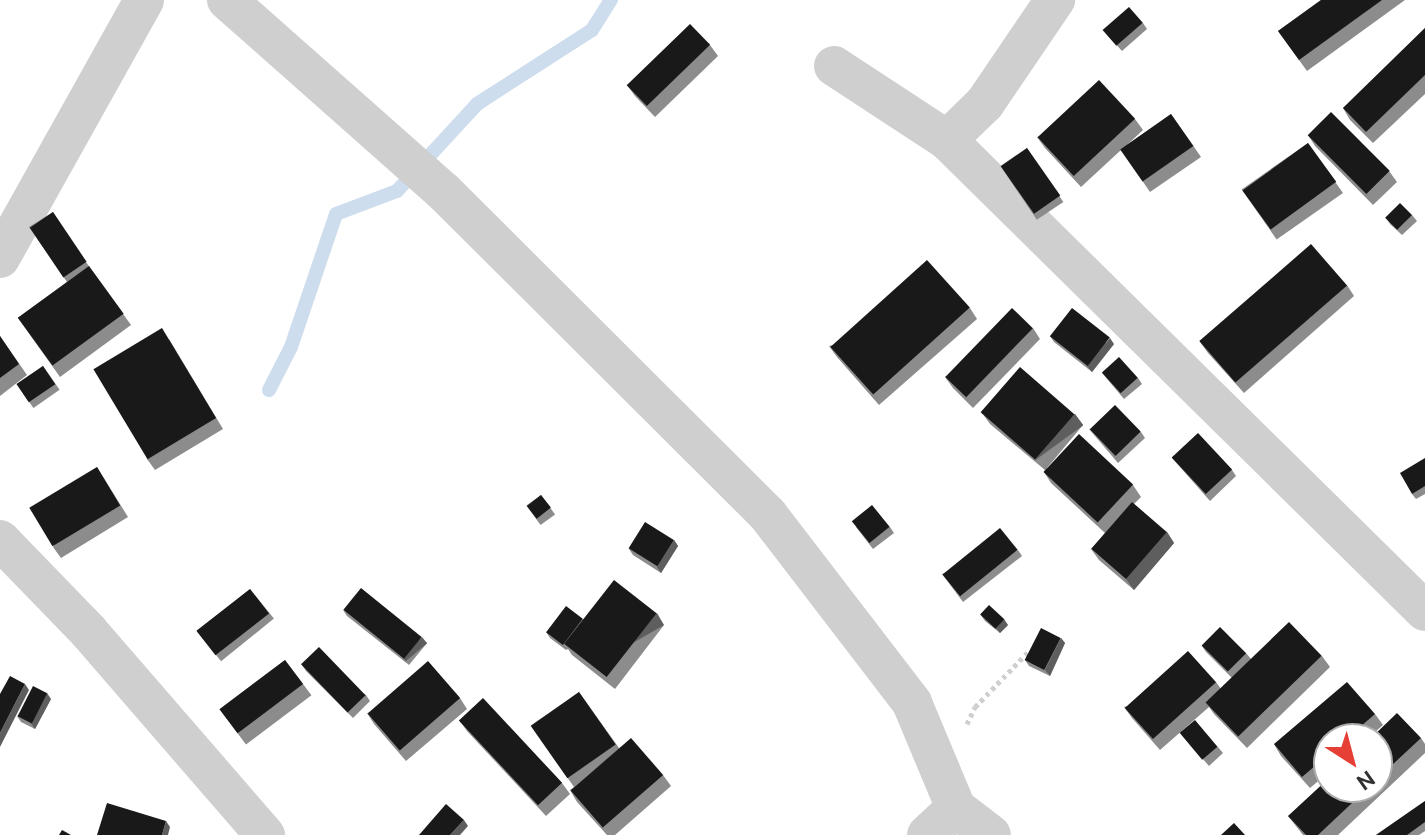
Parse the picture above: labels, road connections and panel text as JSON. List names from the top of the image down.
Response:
{
  "north": "bottom right"
}
